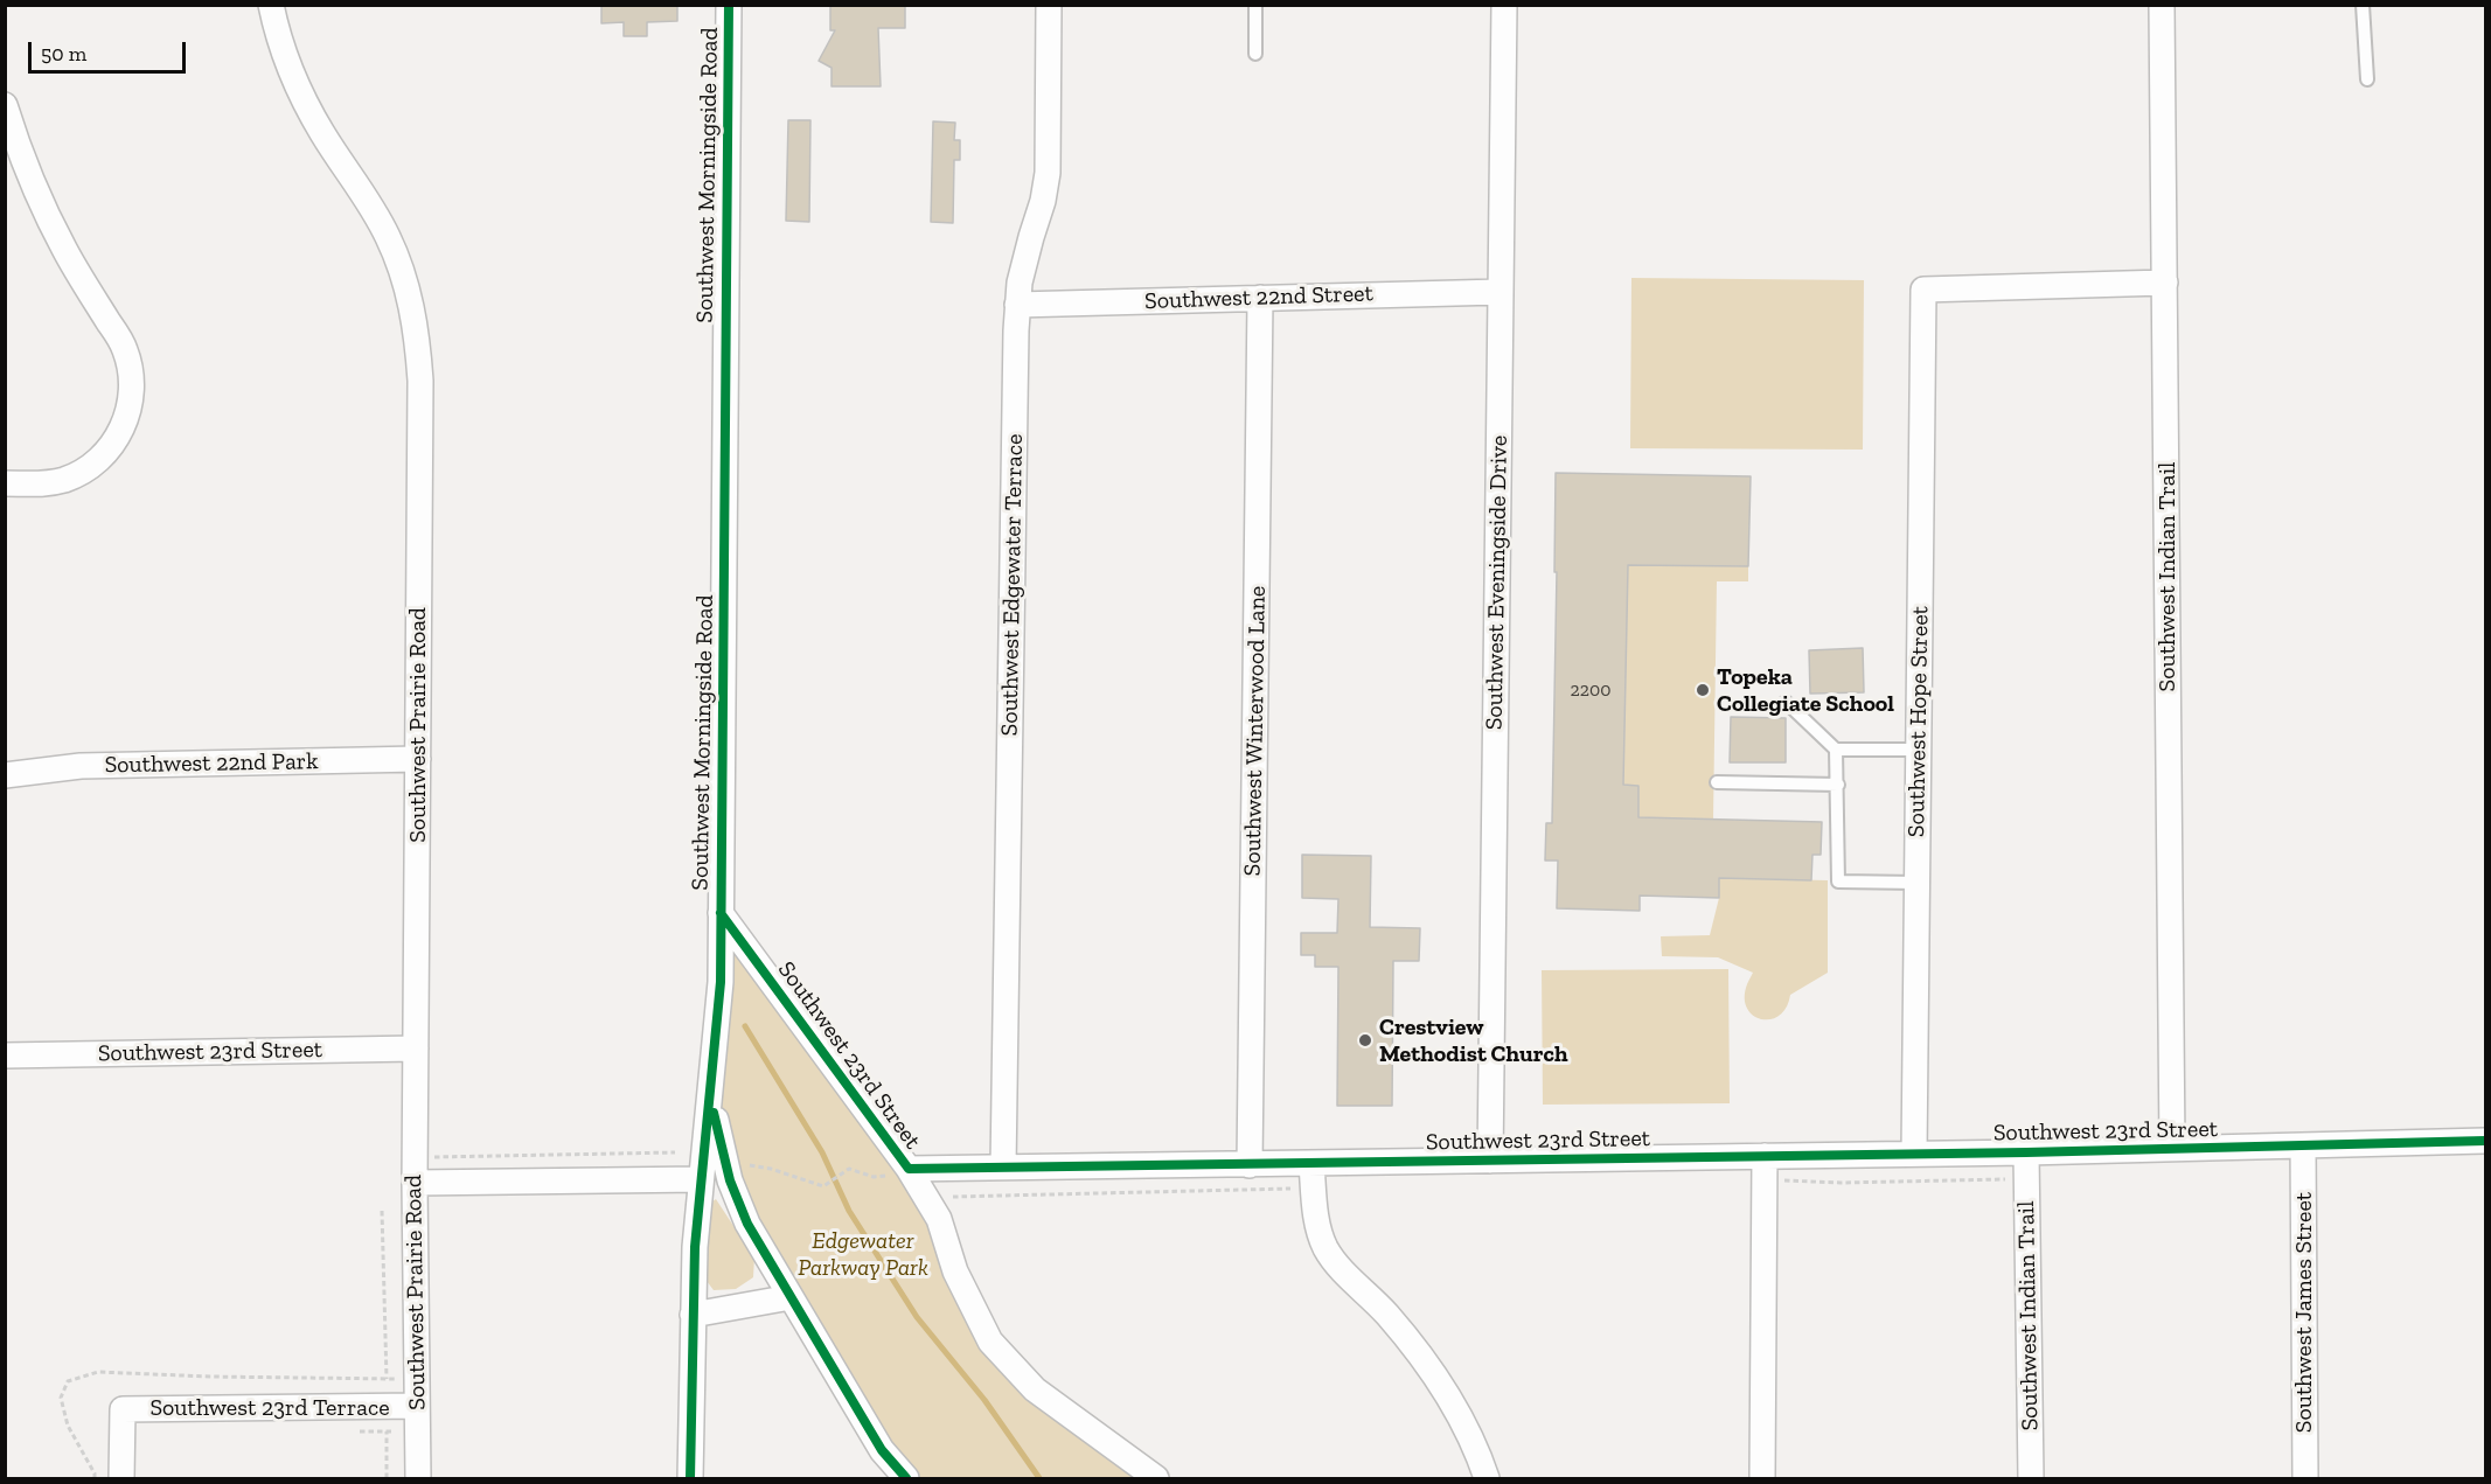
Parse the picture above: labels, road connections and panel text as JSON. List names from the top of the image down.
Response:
{
  "streets": {
    "street": [
      "Southwest Morningside Road",
      "Southwest 22nd Street",
      "Southwest Indian Trail",
      "Southwest Eveningside Drive",
      "Southwest Edgewater Terrace",
      "Southwest Hope Street",
      "Southwest Prairie Road",
      "Southwest Winterwood Lane",
      "Southwest 22nd Park",
      "Southwest 23rd Street",
      "Southwest James Street",
      "Southwest 23rd Terrace"
    ]
  },
  "crossings": [
    ["Southwest Morningside Road", "Southwest 23rd Street"],
    ["Southwest 22nd Street", "Southwest Eveningside Drive"],
    ["Southwest 22nd Street", "Southwest Edgewater Terrace"],
    ["Southwest 22nd Street", "Southwest Winterwood Lane"],
    ["Southwest Indian Trail", "Southwest Hope Street"],
    ["Southwest Indian Trail", "Southwest 23rd Street"],
    ["Southwest Eveningside Drive", "Southwest 23rd Street"],
    ["Southwest Edgewater Terrace", "Southwest 23rd Street"],
    ["Southwest Hope Street", "Southwest 23rd Street"],
    ["Southwest Prairie Road", "Southwest 22nd Park"],
    ["Southwest Prairie Road", "Southwest 23rd Street"],
    ["Southwest Prairie Road", "Southwest 23rd Terrace"],
    ["Southwest Winterwood Lane", "Southwest 23rd Street"],
    ["Southwest 23rd Street", "Southwest James Street"]
  ],
  "parks": ["Edgewater Parkway Park"],
  "places": ["Topeka Collegiate School", "Crestview Methodist Church"],
  "house_numbers": ["2200"],
  "scale_bar": "50 m"
}
